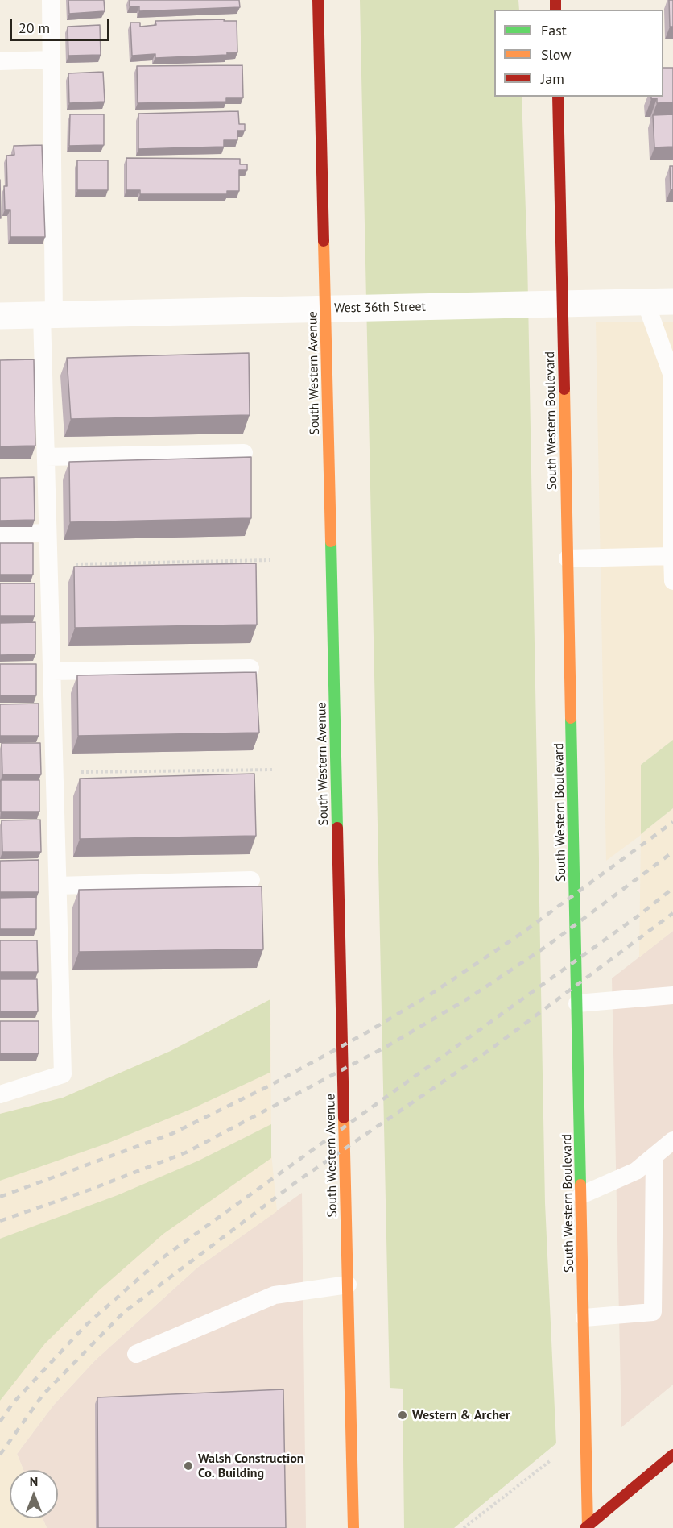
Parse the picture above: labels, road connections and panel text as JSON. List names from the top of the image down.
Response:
{
  "streets": {
    "main road": ["South Western Avenue", "South Western Boulevard"],
    "street": ["West 36th Street"]
  },
  "crossings": [
    ["West 36th Street", "South Western Avenue"],
    ["West 36th Street", "South Western Boulevard"]
  ],
  "places": ["Western & Archer", "Walsh Construction Co. Building"],
  "legend": ["Fast", "Slow", "Jam"],
  "scale_bar": "20 m",
  "north": "top"
}
